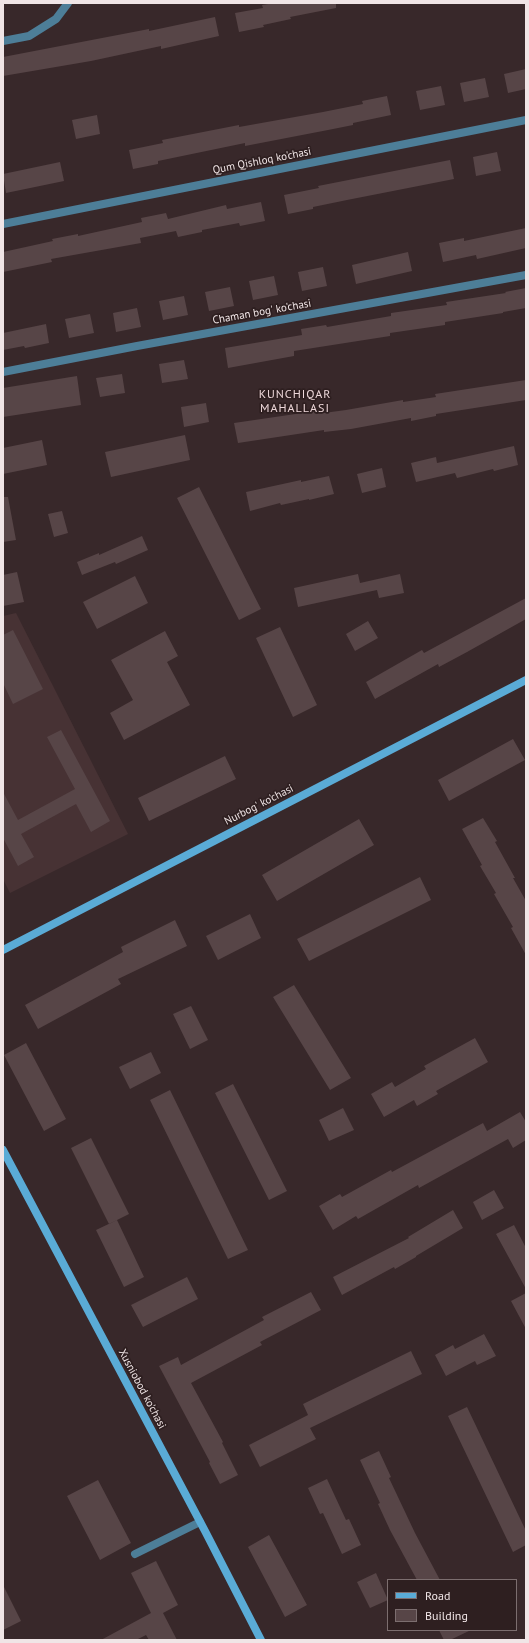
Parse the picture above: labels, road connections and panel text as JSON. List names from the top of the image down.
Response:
{
  "streets": {
    "street": [
      "Qum Qishloq ko'chasi",
      "Chaman bog' ko'chasi",
      "Nurbog' ko'chasi",
      "Xusniobod ko'chasi"
    ]
  },
  "districts": ["KUNCHIQAR MAHALLASI"],
  "legend": ["Road", "Building"]
}
